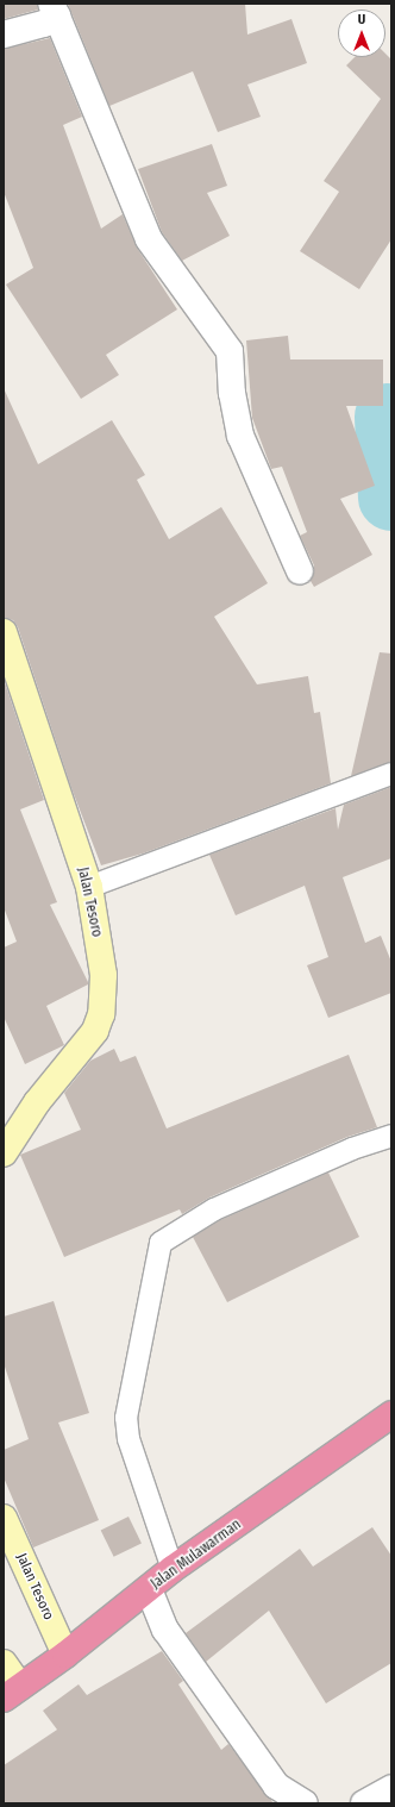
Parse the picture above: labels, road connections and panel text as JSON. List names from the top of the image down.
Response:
{
  "streets": {
    "highway": ["Jalan Mulawarman"],
    "street": ["Jalan Tesoro"]
  },
  "crossings": [
    ["Jalan Tesoro", "Jalan Mulawarman"]
  ],
  "north": "top"
}
